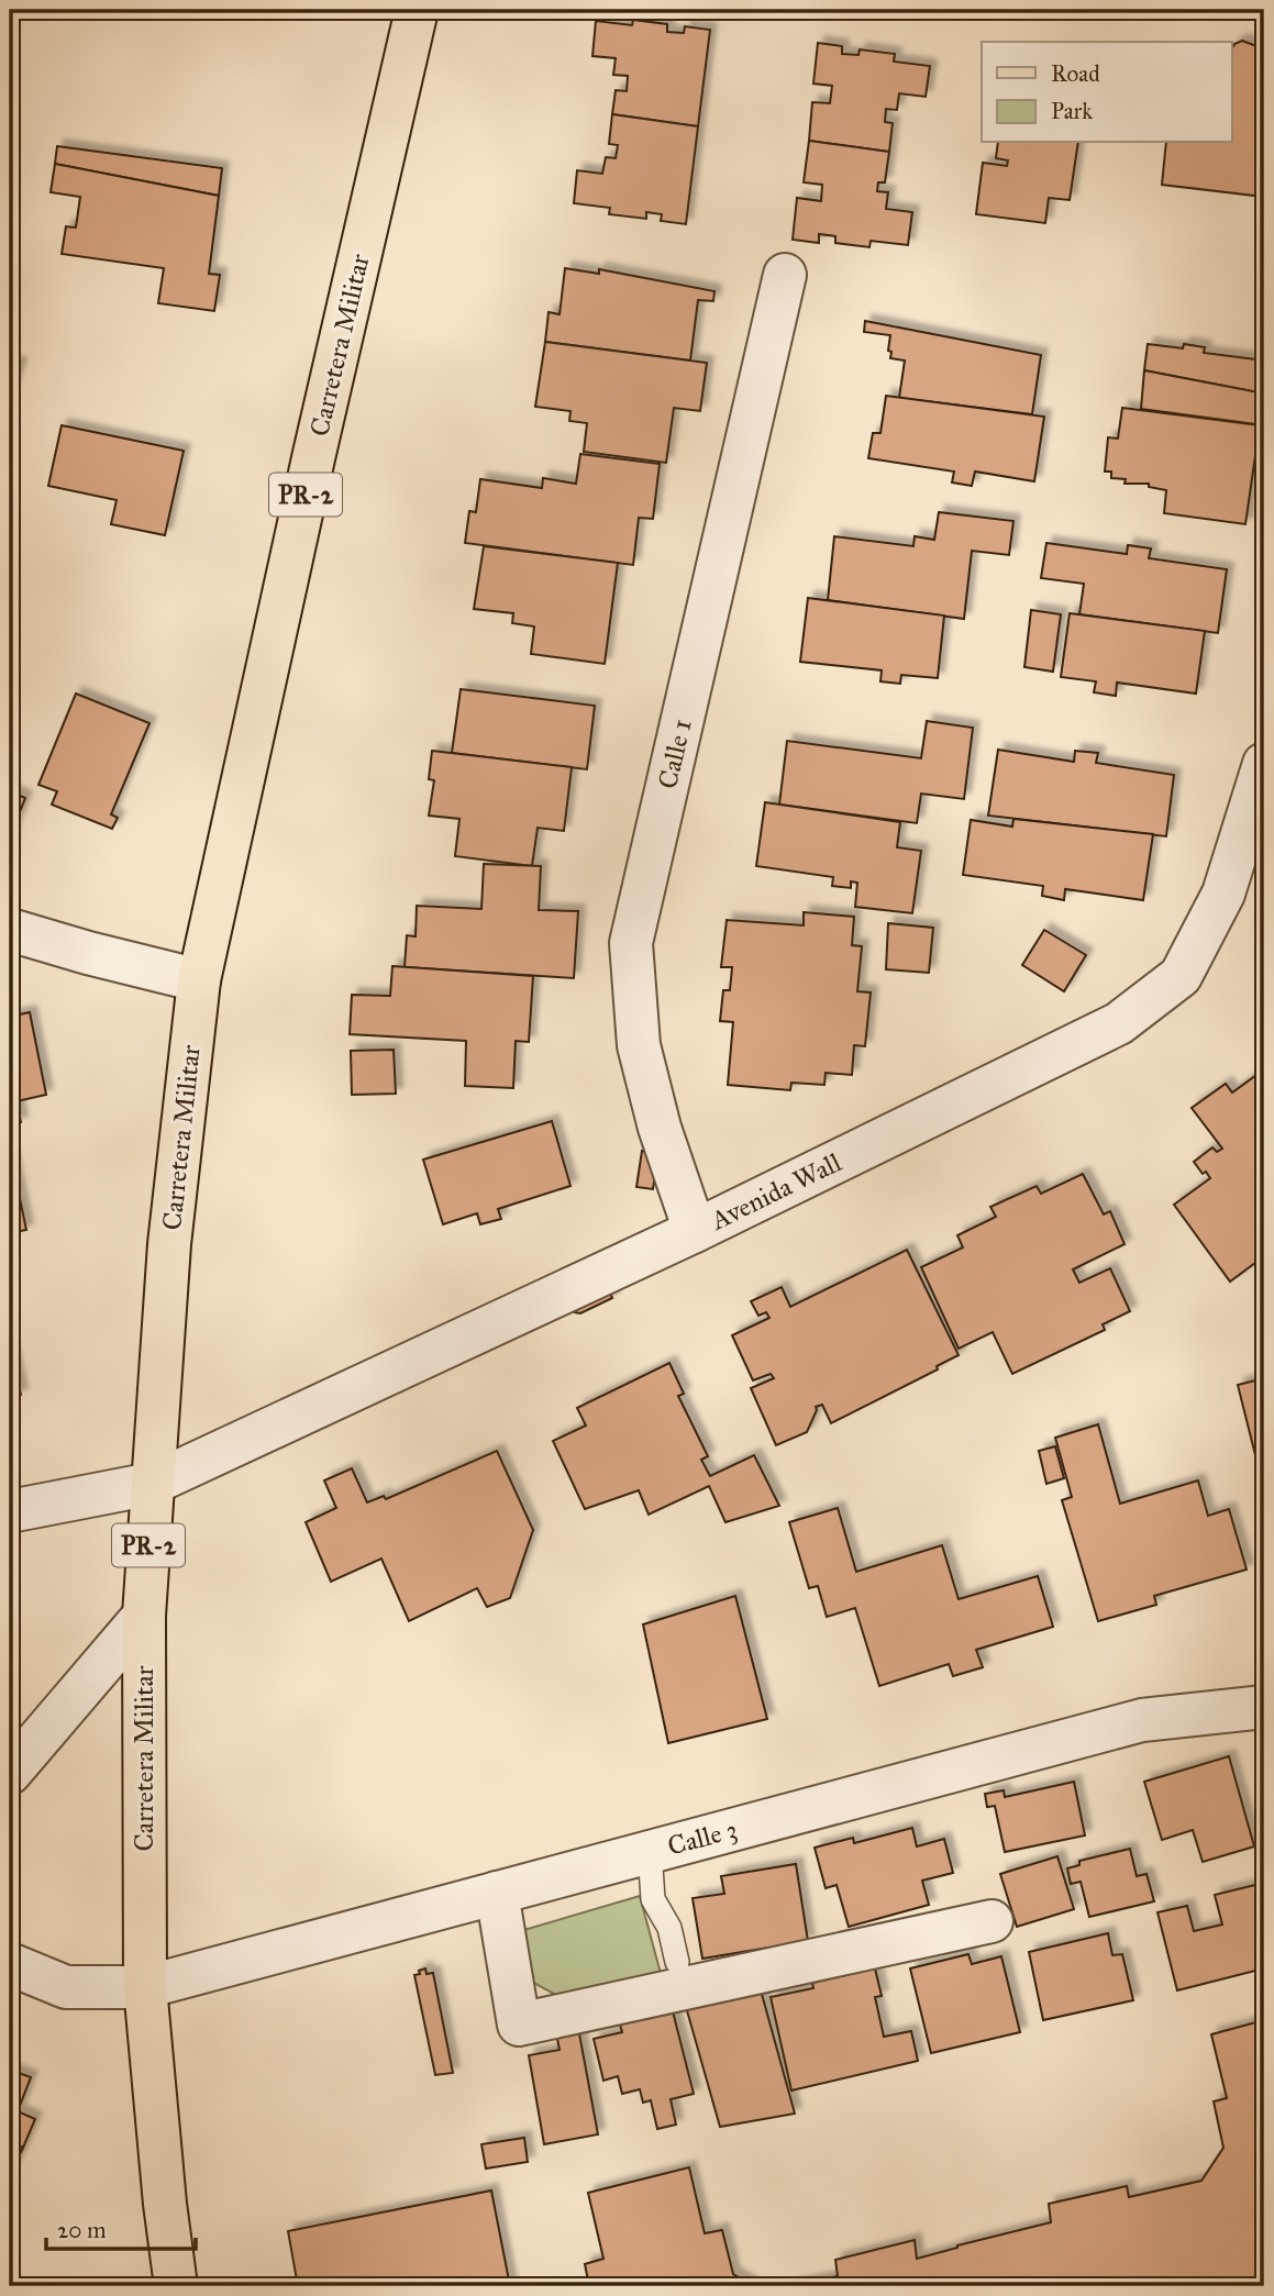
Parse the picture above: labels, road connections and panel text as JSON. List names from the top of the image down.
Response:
{
  "streets": {
    "main road": ["Carretera Militar", "PR-2"],
    "street": ["Calle 1", "Avenida Wall", "Calle 3"]
  },
  "crossings": [
    ["Carretera Militar", "Avenida Wall"],
    ["Carretera Militar", "Calle 3"],
    ["Calle 1", "Avenida Wall"]
  ],
  "legend": ["Road", "Park"],
  "scale_bar": "20 m"
}
